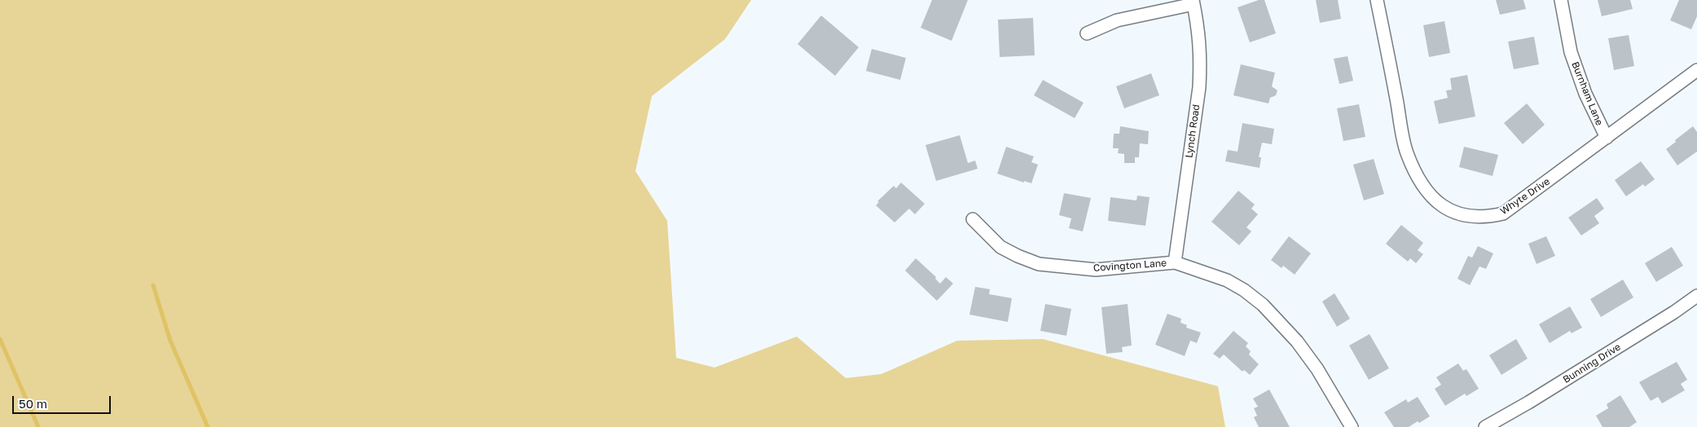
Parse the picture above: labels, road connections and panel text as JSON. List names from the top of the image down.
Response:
{
  "streets": {
    "street": [
      "Burnham Lane",
      "Lynch Road",
      "Whyte Drive",
      "Covington Lane",
      "Bunning Drive"
    ]
  },
  "crossings": [
    ["Burnham Lane", "Whyte Drive"],
    ["Lynch Road", "Covington Lane"]
  ],
  "scale_bar": "50 m"
}
